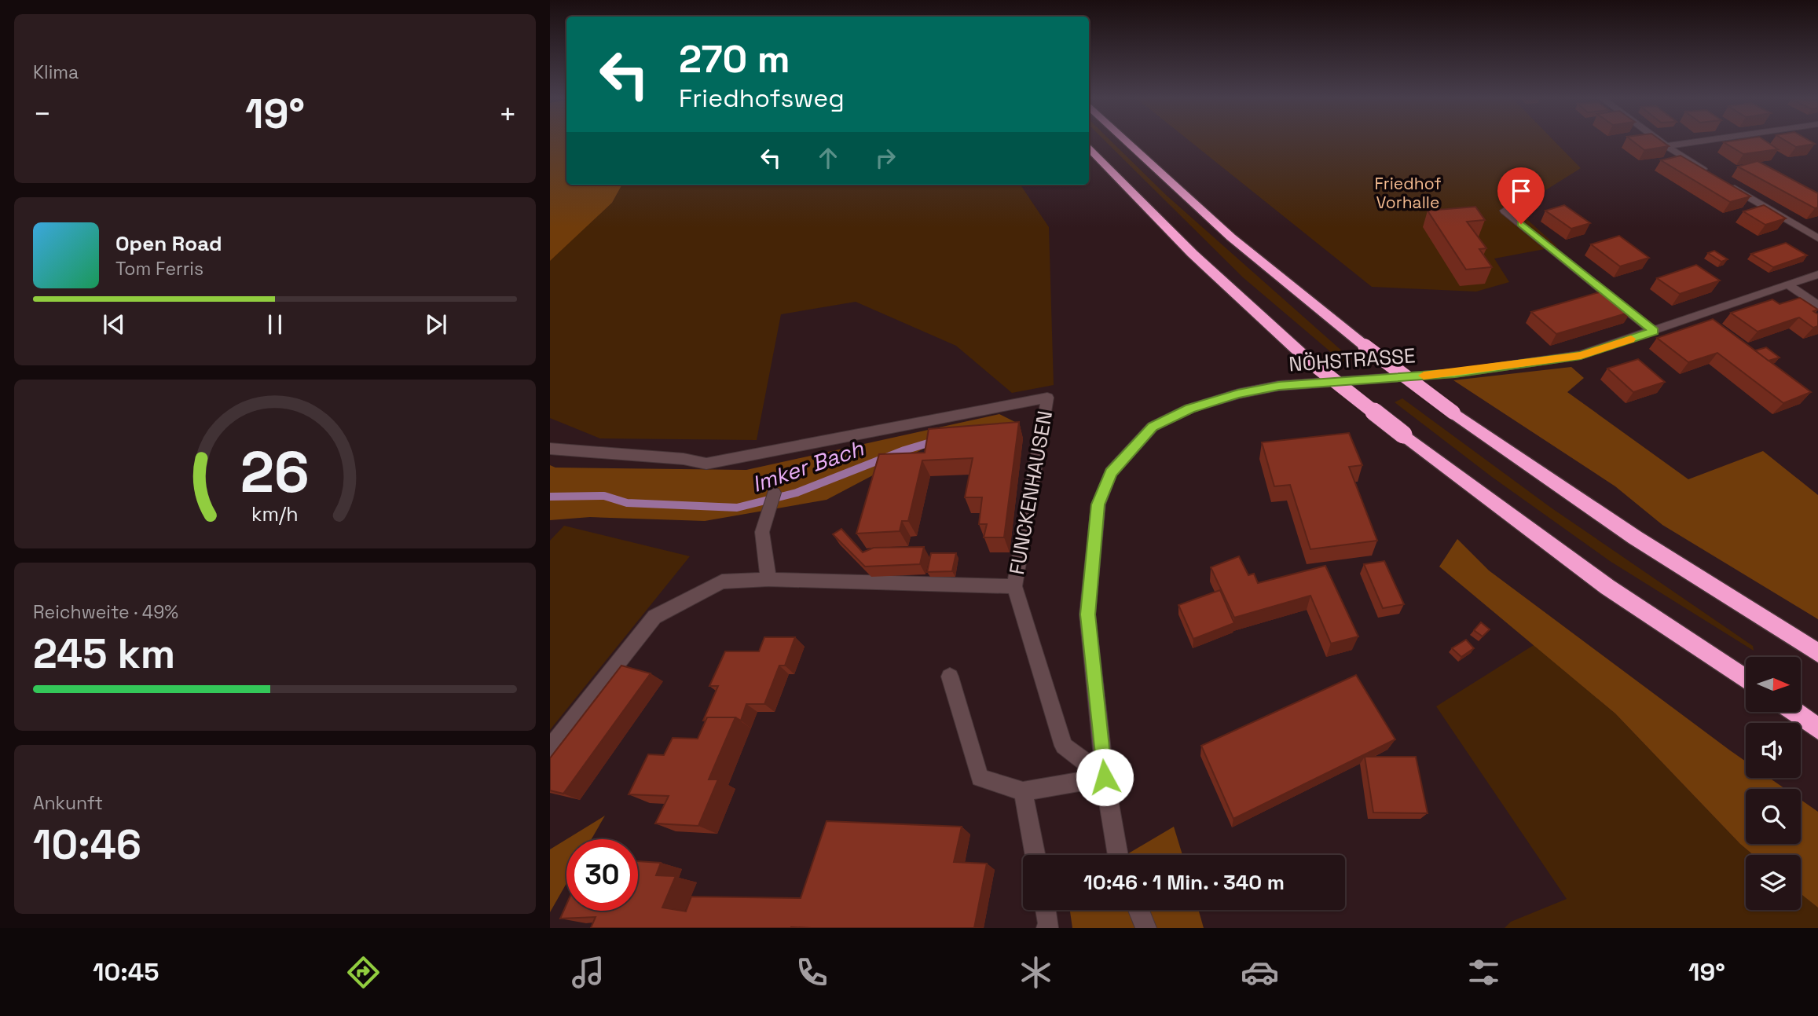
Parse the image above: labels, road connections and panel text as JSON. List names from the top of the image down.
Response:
{
  "streets": {
    "street": ["NÖHSTRASSE", "FUNCKENHAUSEN"]
  },
  "crossings": [
    ["NÖHSTRASSE", "FUNCKENHAUSEN"]
  ],
  "water": ["Imker Bach"],
  "parks": ["Friedhof Vorhalle"],
  "north": "right",
  "page": {
    "tile": [
      "Klima",
      ["Reichweite · 49%", "245 km"],
      ["Ankunft", "10:46"]
    ],
    "turn": ["270 m", "Friedhofsweg"],
    "heat": ["−", "19°", "+"],
    "song": ["Open Road", "Tom Ferris"],
    "limit": "30",
    "trip": "10:46 · 1 Min. · 340 m",
    "tabs": ["10:45", "19°"],
    "gauge": ["26", "km/h"]
  }
}
